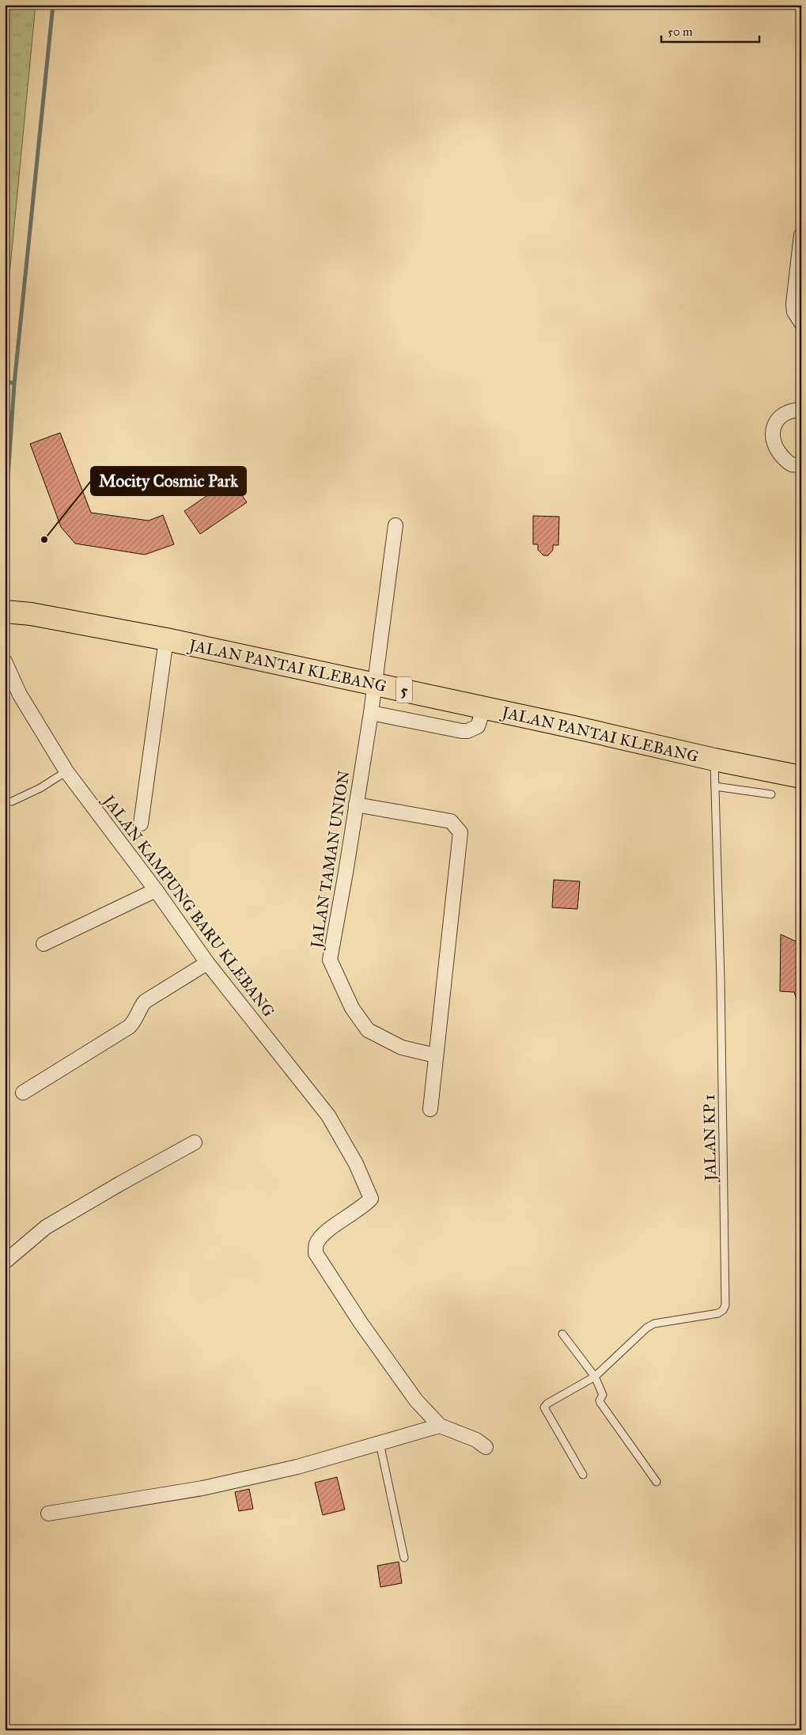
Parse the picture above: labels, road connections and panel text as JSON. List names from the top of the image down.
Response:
{
  "streets": {
    "highway": ["JALAN PANTAI KLEBANG", "5"],
    "street": ["JALAN TAMAN UNION", "JALAN KAMPUNG BARU KLEBANG"],
    "lane": ["JALAN KP 1"]
  },
  "crossings": [
    ["JALAN PANTAI KLEBANG", "JALAN TAMAN UNION"],
    ["JALAN PANTAI KLEBANG", "JALAN KP 1"]
  ],
  "places": ["Mocity Cosmic Park"],
  "scale_bar": "50 m"
}
